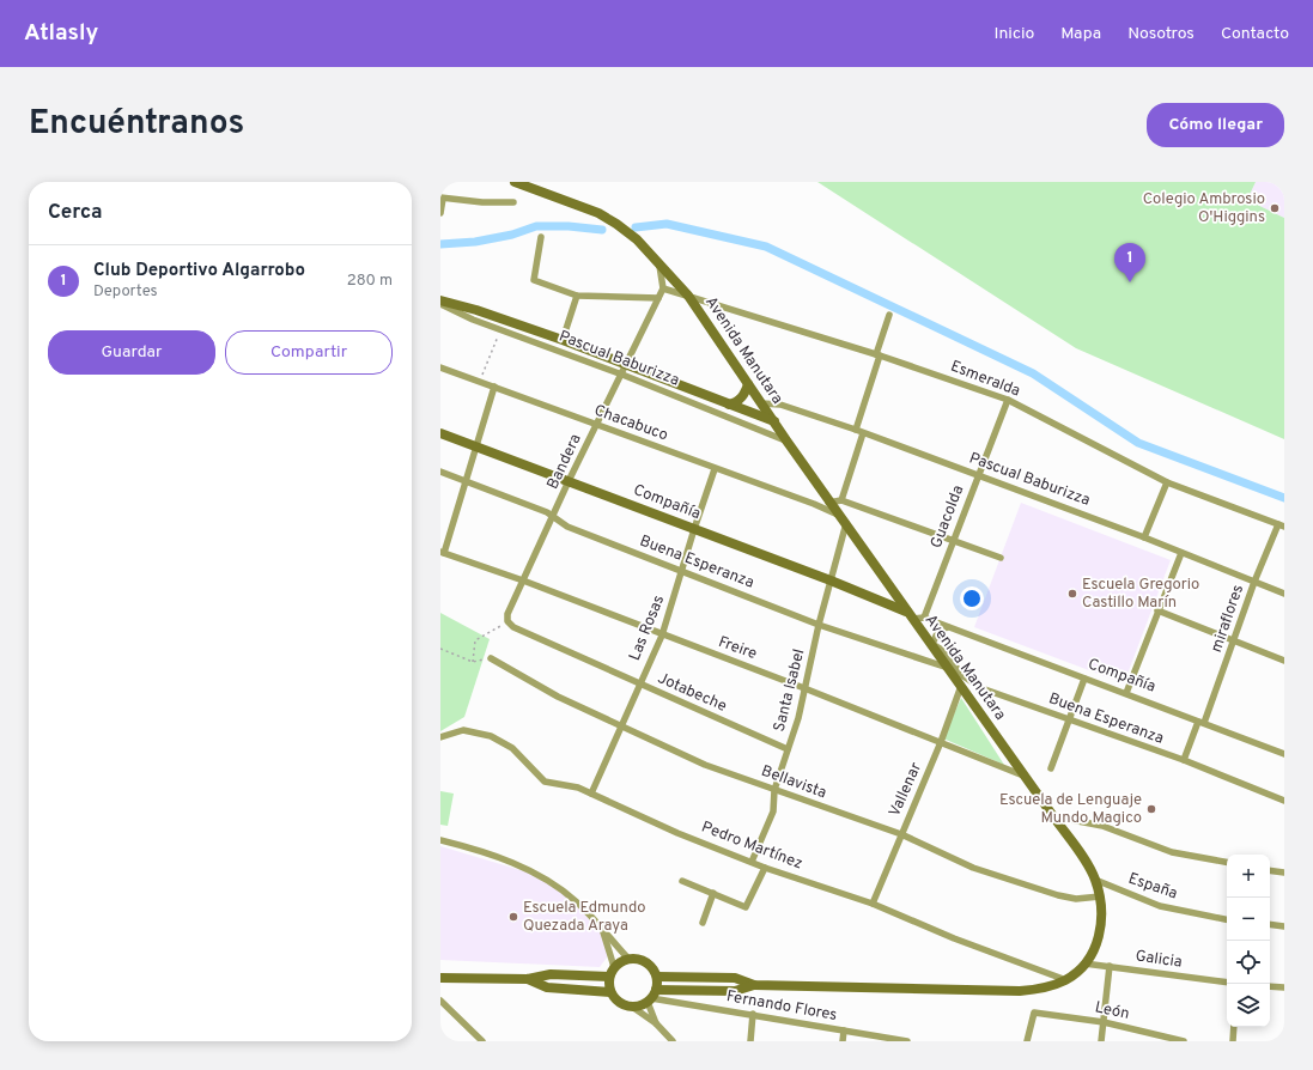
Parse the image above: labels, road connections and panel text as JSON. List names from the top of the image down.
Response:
{
  "streets": {
    "main road": ["Avenida Manutara", "Pascual Baburizza", "Compañía"],
    "street": [
      "Esmeralda",
      "Chacabuco",
      "Bandera",
      "Guacolda",
      "Buena Esperanza",
      "miraflores",
      "Las Rosas",
      "Freire",
      "Santa Isabel",
      "Jotabeche",
      "Bellavista",
      "Vallenar",
      "Pedro Martínez",
      "España",
      "Galicia",
      "Fernando Flores",
      "León"
    ]
  },
  "crossings": [
    ["Avenida Manutara", "Pascual Baburizza"],
    ["Avenida Manutara", "Esmeralda"],
    ["Avenida Manutara", "Chacabuco"],
    ["Avenida Manutara", "Compañía"],
    ["Avenida Manutara", "Buena Esperanza"],
    ["Avenida Manutara", "Freire"],
    ["Avenida Manutara", "Santa Isabel"],
    ["Avenida Manutara", "Bellavista"],
    ["Avenida Manutara", "Vallenar"],
    ["Avenida Manutara", "Pedro Martínez"],
    ["Avenida Manutara", "España"],
    ["Avenida Manutara", "Galicia"],
    ["Avenida Manutara", "Fernando Flores"],
    ["Pascual Baburizza", "Bandera"],
    ["Pascual Baburizza", "Guacolda"],
    ["Pascual Baburizza", "miraflores"],
    ["Esmeralda", "Bandera"],
    ["Esmeralda", "Guacolda"],
    ["Esmeralda", "miraflores"],
    ["Chacabuco", "Bandera"],
    ["Chacabuco", "Guacolda"],
    ["Chacabuco", "Las Rosas"],
    ["Chacabuco", "Santa Isabel"],
    ["Bandera", "Compañía"],
    ["Bandera", "Buena Esperanza"],
    ["Bandera", "Freire"],
    ["Bandera", "Jotabeche"],
    ["Compañía", "Guacolda"],
    ["Compañía", "miraflores"],
    ["Compañía", "Las Rosas"],
    ["Compañía", "Santa Isabel"],
    ["Buena Esperanza", "miraflores"],
    ["Buena Esperanza", "Las Rosas"],
    ["Buena Esperanza", "Santa Isabel"],
    ["Las Rosas", "Freire"],
    ["Las Rosas", "Jotabeche"],
    ["Las Rosas", "Bellavista"],
    ["Las Rosas", "Pedro Martínez"],
    ["Freire", "Santa Isabel"],
    ["Freire", "Vallenar"],
    ["Santa Isabel", "Jotabeche"],
    ["Santa Isabel", "Bellavista"],
    ["Santa Isabel", "Pedro Martínez"],
    ["Bellavista", "Vallenar"],
    ["Vallenar", "Pedro Martínez"]
  ],
  "places": [
    "Colegio Ambrosio O'Higgins",
    "Escuela Gregorio Castillo Marín",
    "Escuela de Lenguaje Mundo Magico",
    "Escuela Edmundo Quezada Araya"
  ],
  "page": {
    "header": "Atlasly",
    "nav": [
      "Inicio",
      "Mapa",
      "Nosotros",
      "Contacto"
    ],
    "title": "Encuéntranos",
    "buttons": [
      "Cómo llegar",
      ["Guardar", "Compartir"]
    ],
    "heading": "Cerca",
    "pins": "1",
    "list": [
      {
        "mark": "1",
        "name": "Club Deportivo Algarrobo",
        "note": "Deportes",
        "value": "280 m"
      }
    ],
    "map_buttons": ["+", "−"]
  }
}
